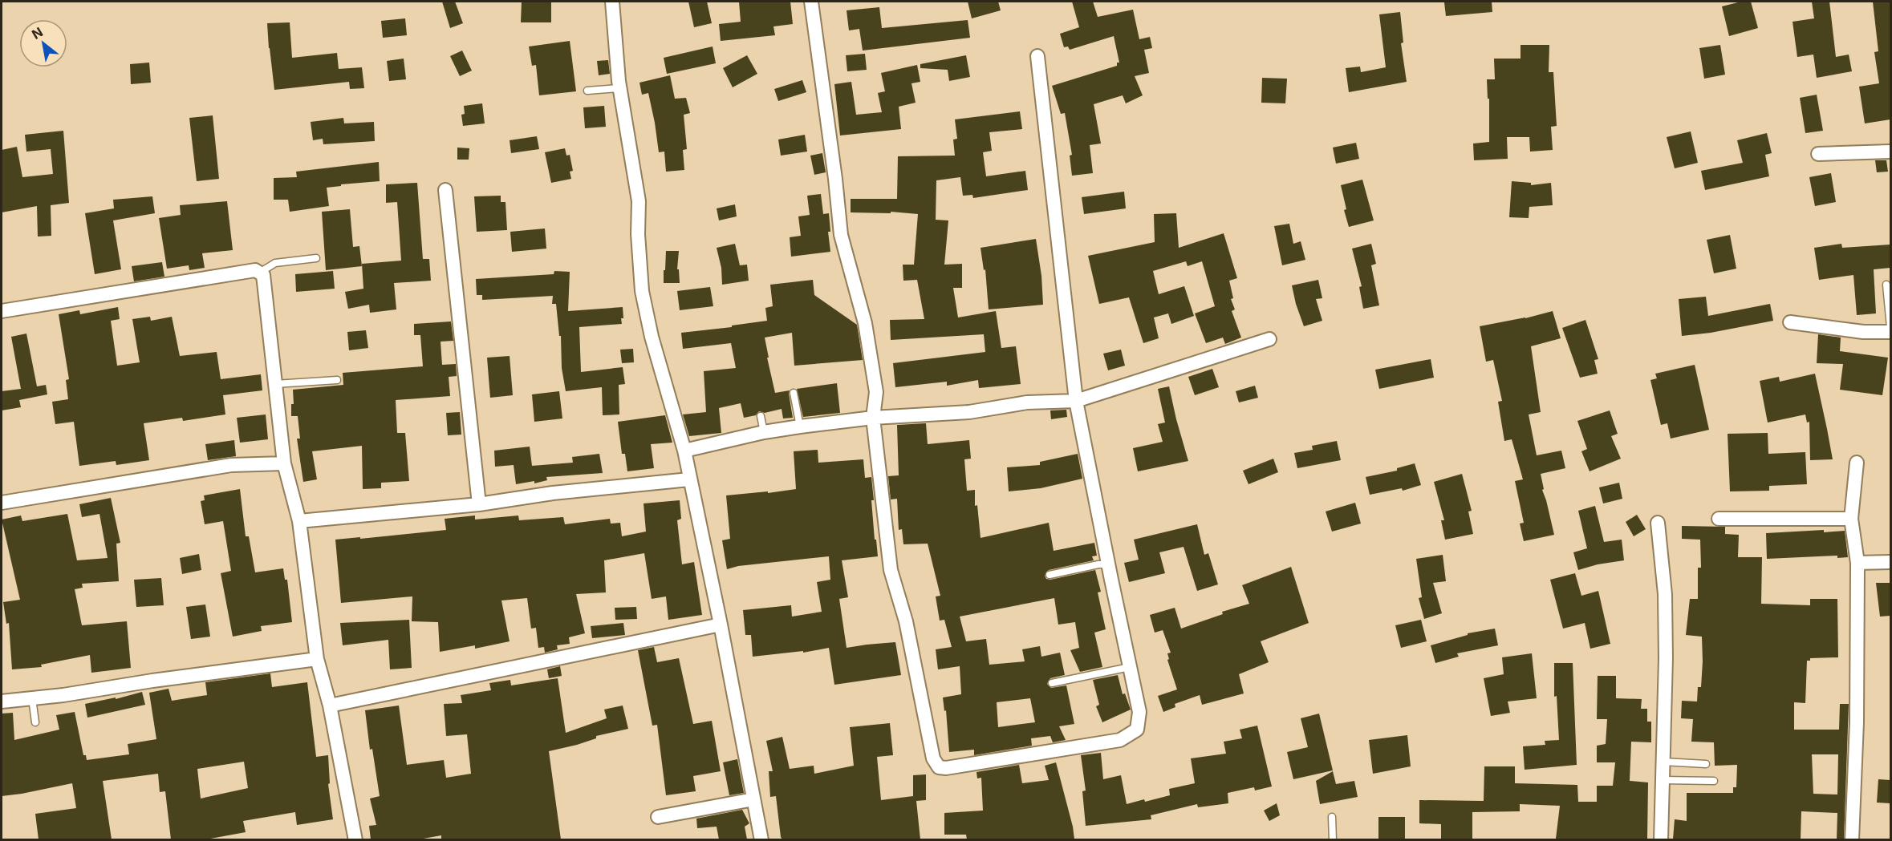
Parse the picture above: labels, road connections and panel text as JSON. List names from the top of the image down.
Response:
{
  "north": "top left"
}
